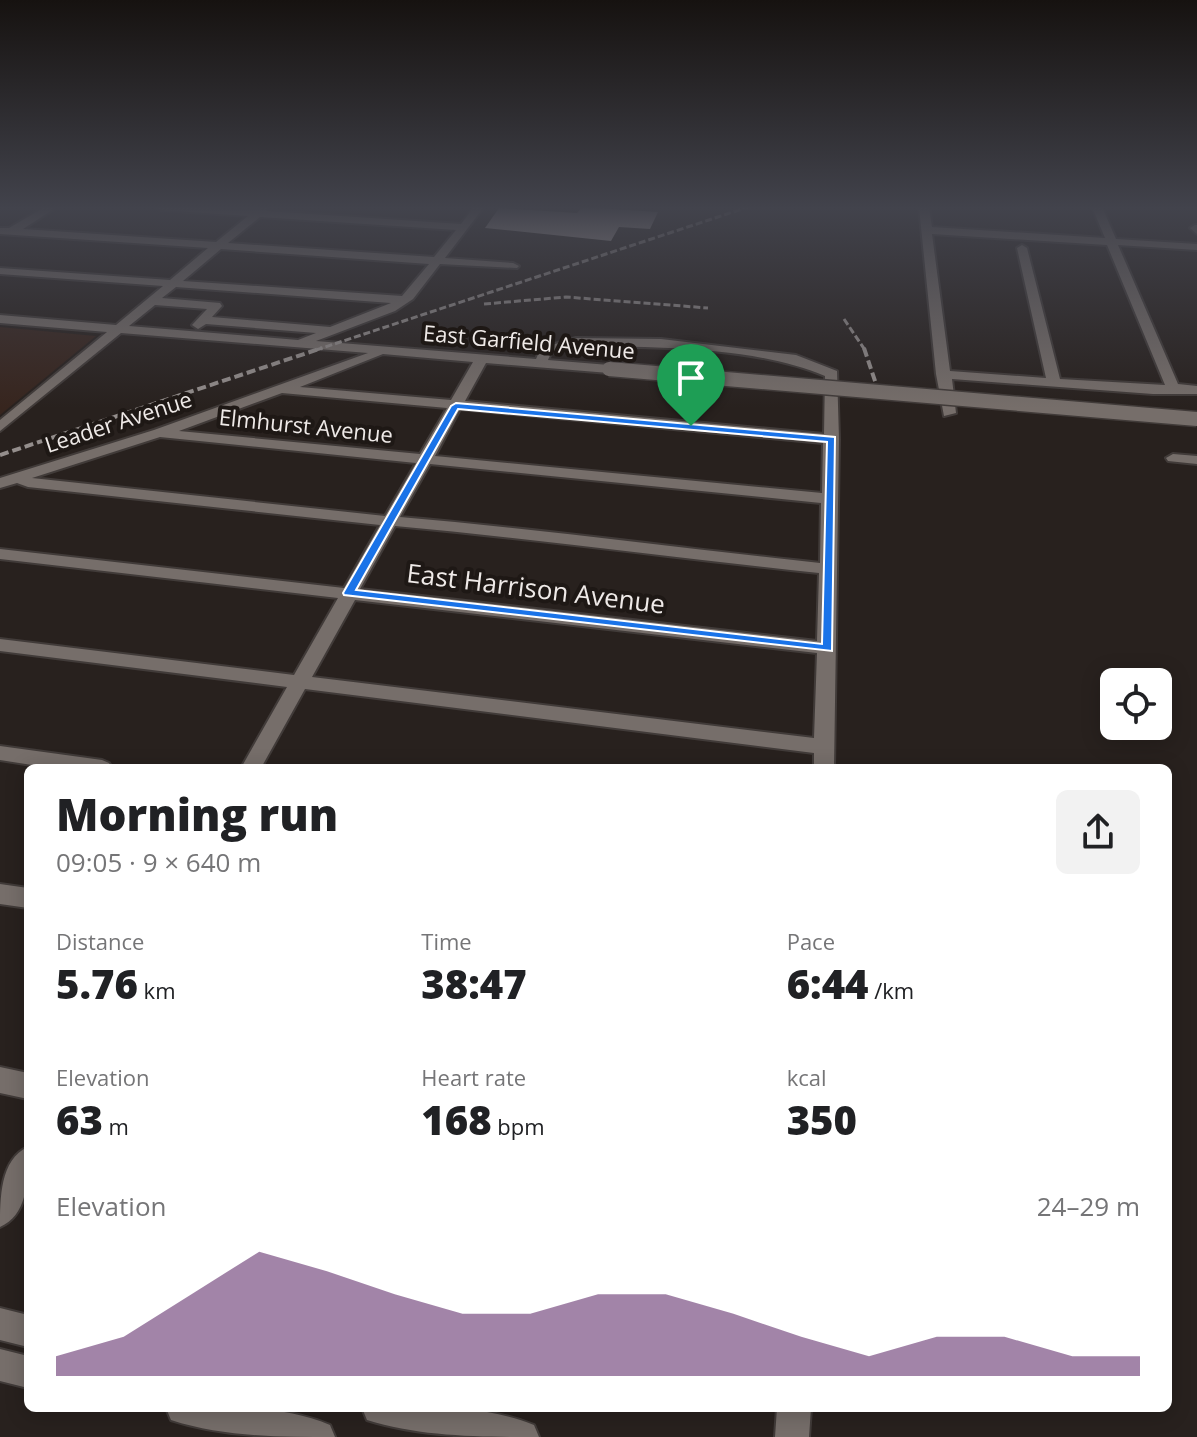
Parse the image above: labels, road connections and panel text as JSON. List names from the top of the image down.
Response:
{
  "streets": {
    "street": [
      "East Garfield Avenue",
      "Leader Avenue",
      "Elmhurst Avenue",
      "East Harrison Avenue"
    ]
  },
  "crossings": [
    ["East Garfield Avenue", "Leader Avenue"],
    ["Leader Avenue", "Elmhurst Avenue"]
  ],
  "page": {
    "heading": ["Morning run", "09:05 · 9 × 640 m"],
    "stats": [
      ["Distance", "5.76 km"],
      ["Time", "38:47"],
      ["Pace", "6:44 /km"],
      ["Elevation", "63 m"],
      ["Heart rate", "168 bpm"],
      ["kcal", "350"]
    ],
    "chart": ["Elevation", "24–29 m"]
  }
}
